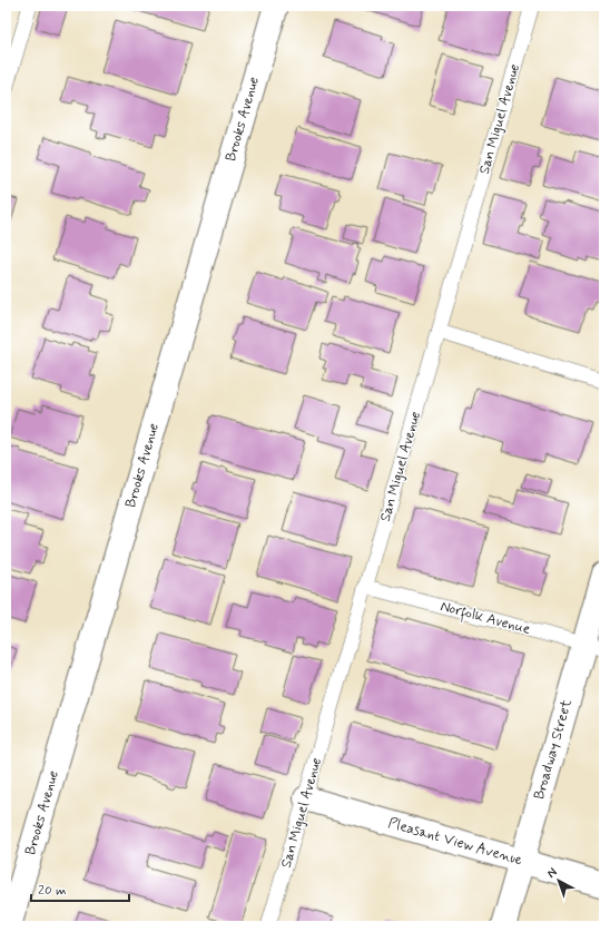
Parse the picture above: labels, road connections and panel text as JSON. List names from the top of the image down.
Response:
{
  "streets": {
    "street": ["Brooks Avenue", "Broadway Street", "Pleasant View Avenue"],
    "lane": ["San Miguel Avenue", "Norfolk Avenue"]
  },
  "crossings": [
    ["San Miguel Avenue", "Norfolk Avenue"],
    ["San Miguel Avenue", "Pleasant View Avenue"],
    ["Norfolk Avenue", "Broadway Street"],
    ["Broadway Street", "Pleasant View Avenue"]
  ],
  "scale_bar": "20 m",
  "north": "top left"
}
